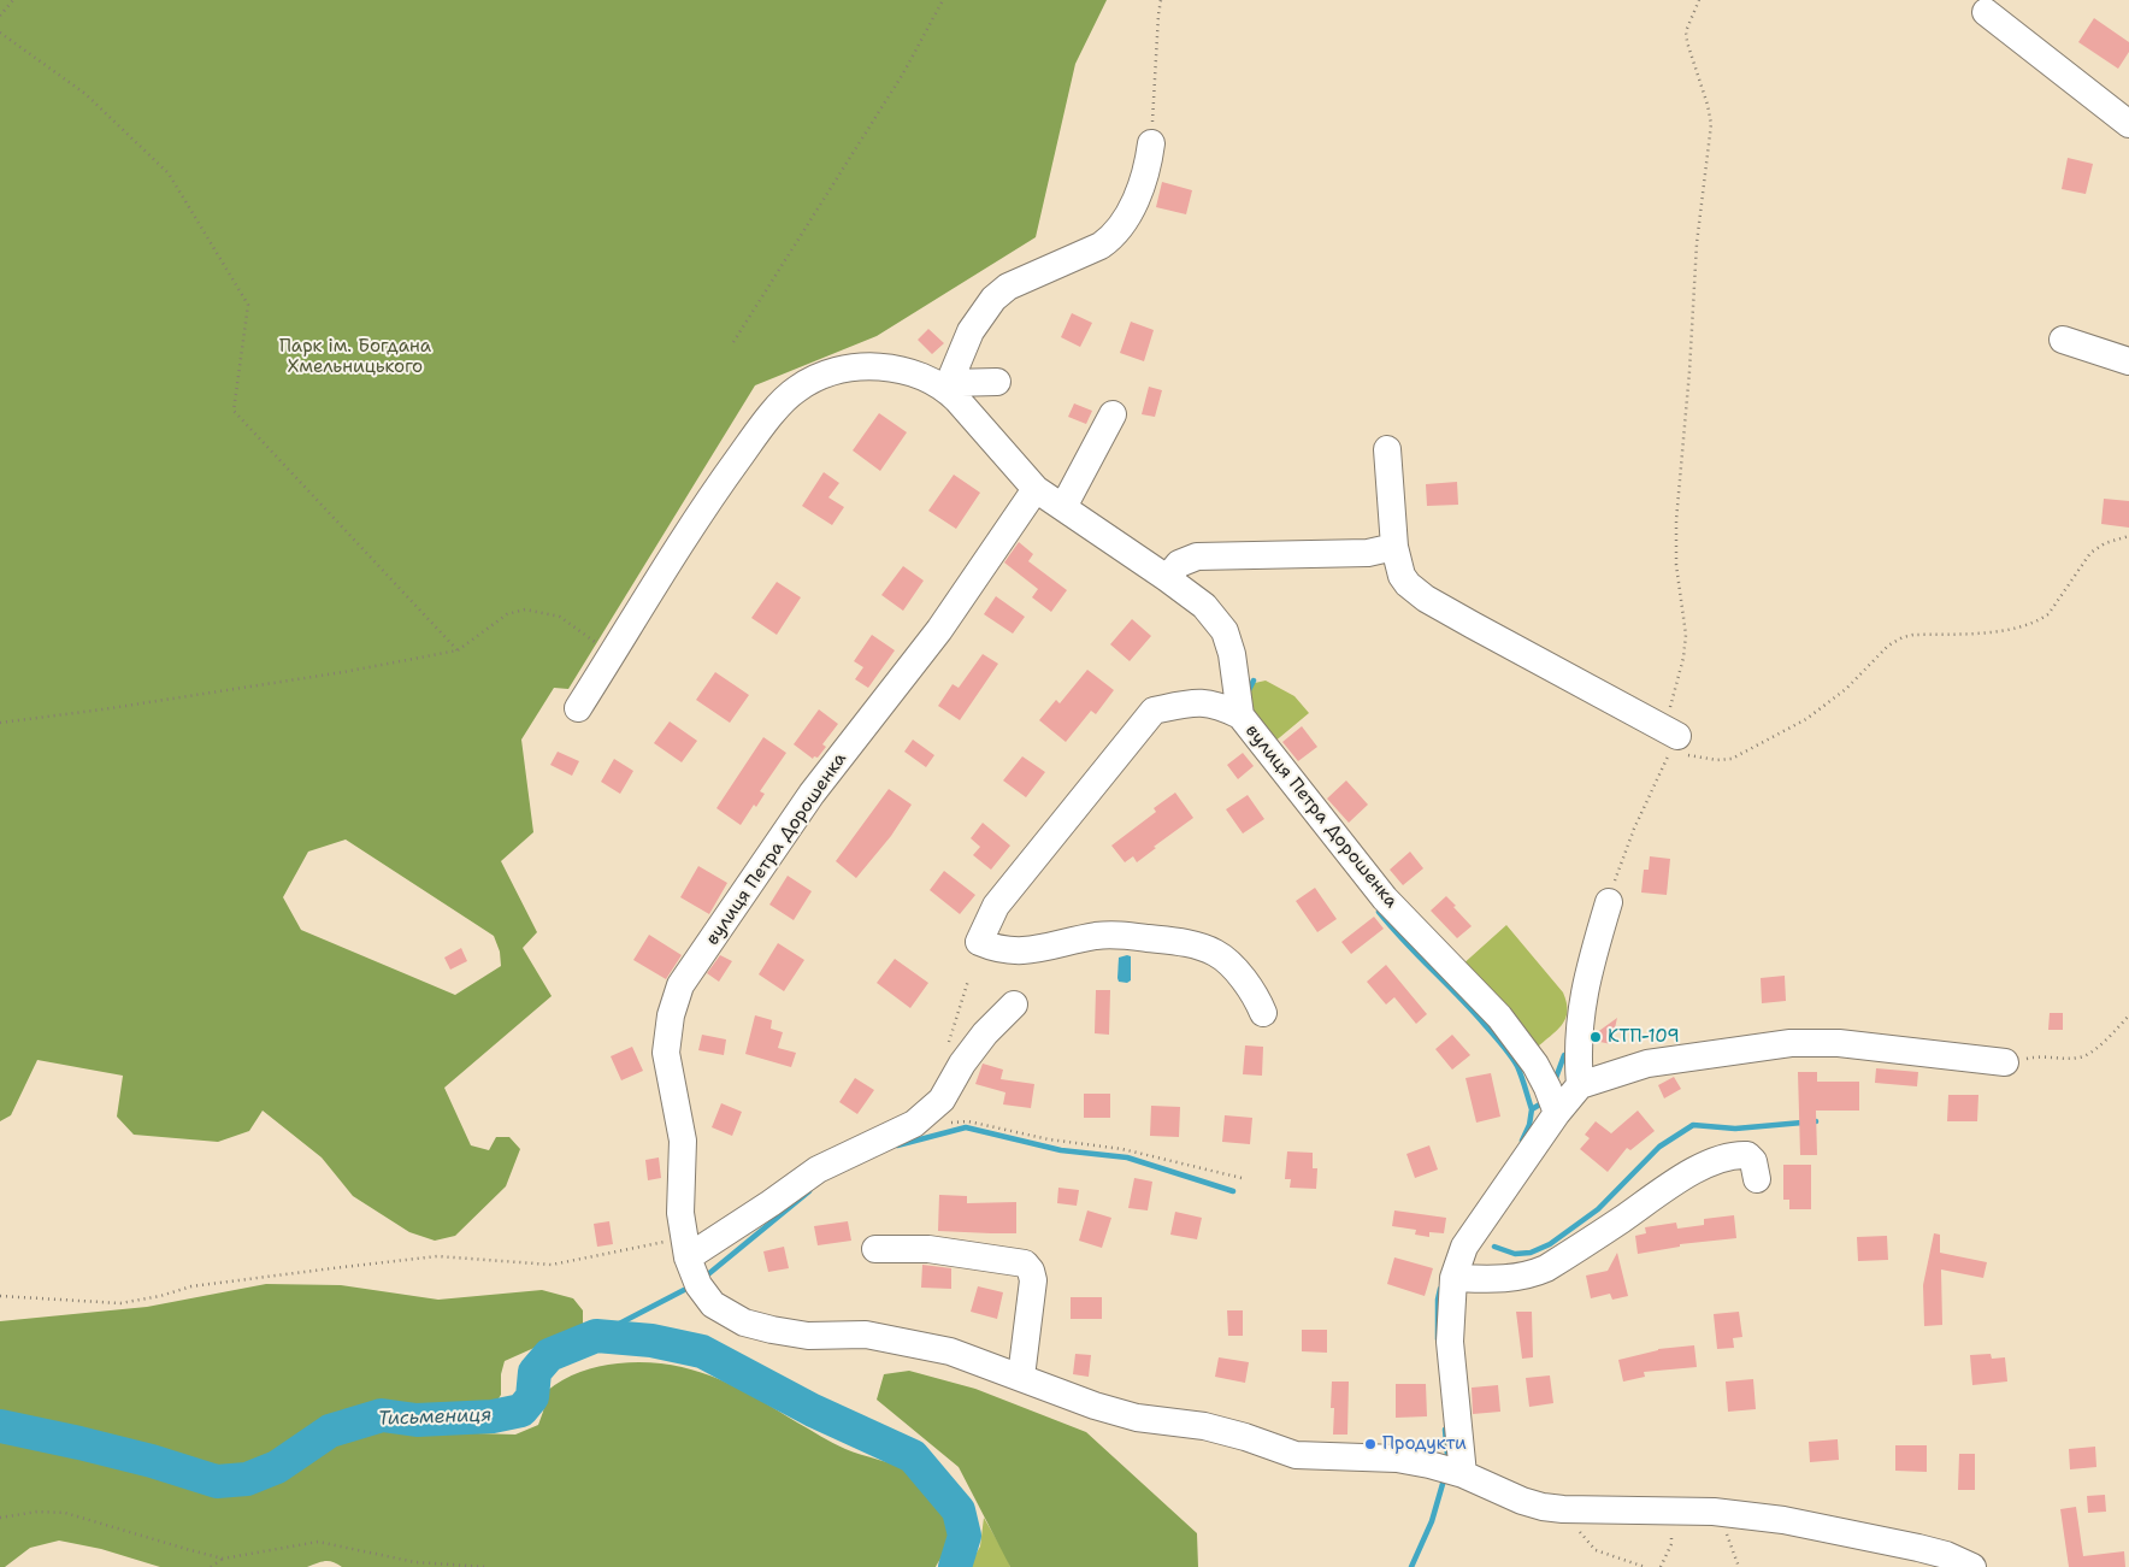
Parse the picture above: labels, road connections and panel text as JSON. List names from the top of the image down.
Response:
{
  "streets": {
    "street": ["вулиця Петра Дорошенка"]
  },
  "water": ["Тисьмениця"],
  "parks": ["Парк ім. Богдана Хмельницького"],
  "places": ["КТП-109", "Продукти"]
}
